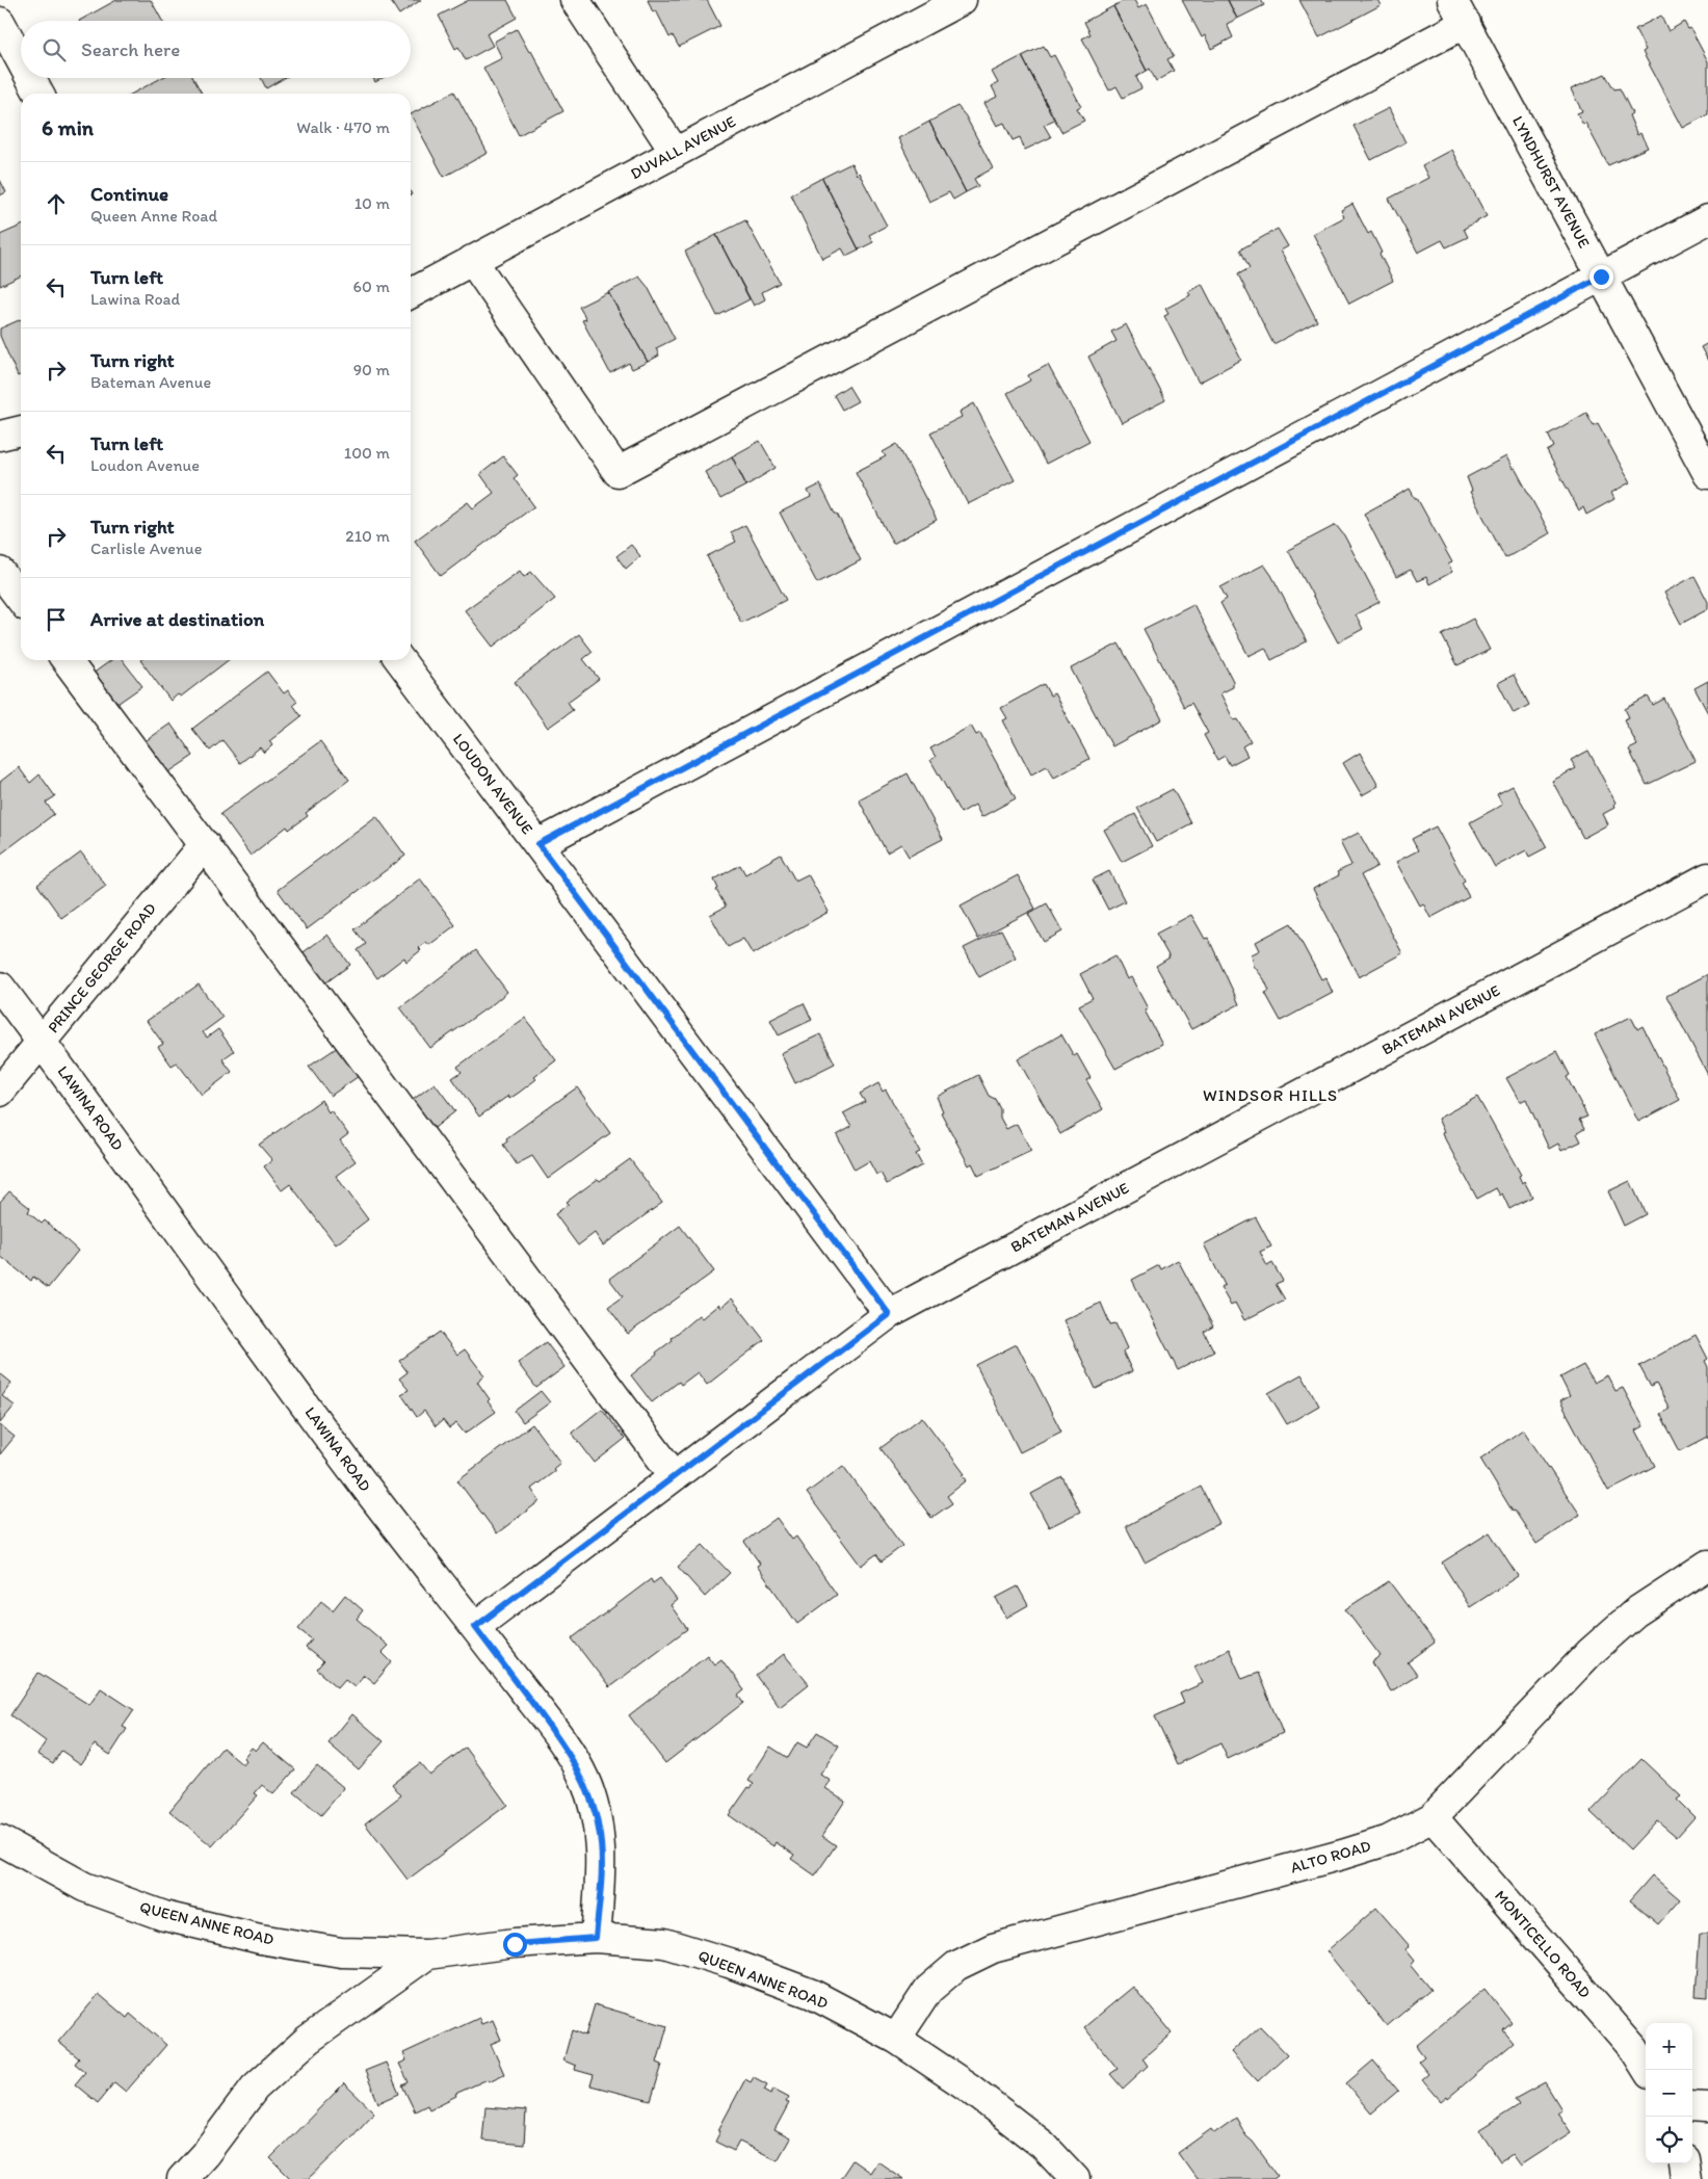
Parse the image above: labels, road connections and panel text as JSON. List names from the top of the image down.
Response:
{
  "streets": {
    "street": [
      "DUVALL AVENUE",
      "LYNDHURST AVENUE",
      "LOUDON AVENUE",
      "PRINCE GEORGE ROAD",
      "BATEMAN AVENUE",
      "LAWINA ROAD",
      "ALTO ROAD",
      "QUEEN ANNE ROAD",
      "MONTICELLO ROAD"
    ]
  },
  "crossings": [
    ["LOUDON AVENUE", "BATEMAN AVENUE"],
    ["PRINCE GEORGE ROAD", "LAWINA ROAD"],
    ["BATEMAN AVENUE", "LAWINA ROAD"],
    ["LAWINA ROAD", "QUEEN ANNE ROAD"],
    ["ALTO ROAD", "QUEEN ANNE ROAD"],
    ["ALTO ROAD", "MONTICELLO ROAD"]
  ],
  "districts": ["WINDSOR HILLS"],
  "page": {
    "search": "Search here",
    "heading": ["6 min", "Walk · 470 m"],
    "list": [
      ["Continue", "Queen Anne Road", "10 m"],
      ["Turn left", "Lawina Road", "60 m"],
      ["Turn right", "Bateman Avenue", "90 m"],
      ["Turn left", "Loudon Avenue", "100 m"],
      ["Turn right", "Carlisle Avenue", "210 m"],
      "Arrive at destination"
    ],
    "map_buttons": ["+", "−"]
  }
}
